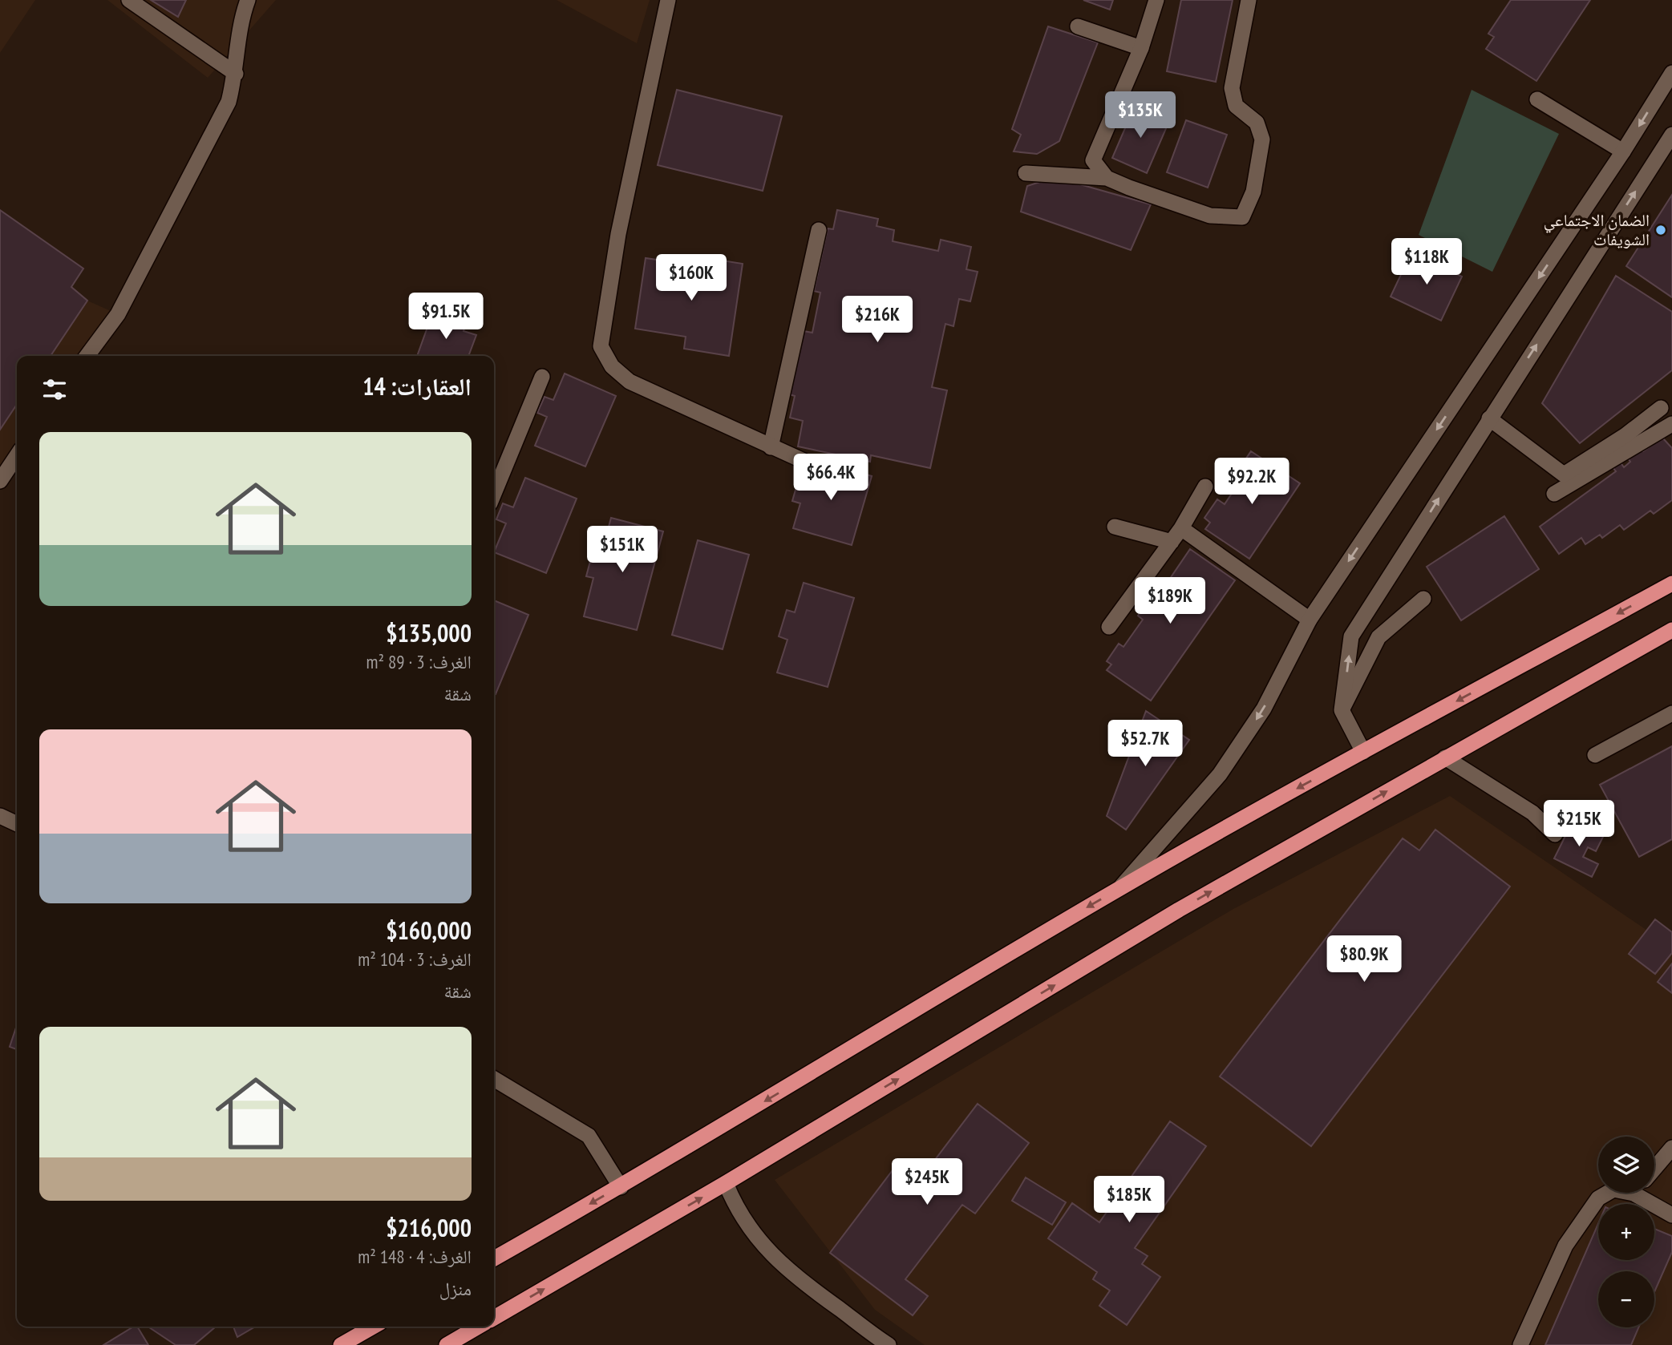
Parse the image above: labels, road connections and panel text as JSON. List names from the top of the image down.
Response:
{
  "places": ["الضمان الاجتماعي الشويفات"],
  "page": {
    "price": [
      "$135K",
      "$118K",
      "$160K",
      "$91.5K",
      "$216K",
      "$66.4K",
      "$92.2K",
      "$151K",
      "$189K",
      "$52.7K",
      "$215K",
      "$80.9K",
      "$245K",
      "$185K"
    ],
    "heading": "العقارات: 14",
    "list": [
      {
        "name": "$135,000",
        "note": "الغرف: 3 · 89 m² · شقة"
      },
      {
        "name": "$160,000",
        "note": "الغرف: 3 · 104 m² · شقة"
      },
      {
        "name": "$216,000",
        "note": "الغرف: 4 · 148 m² · منزل"
      }
    ],
    "map_buttons": ["+", "−"]
  }
}
